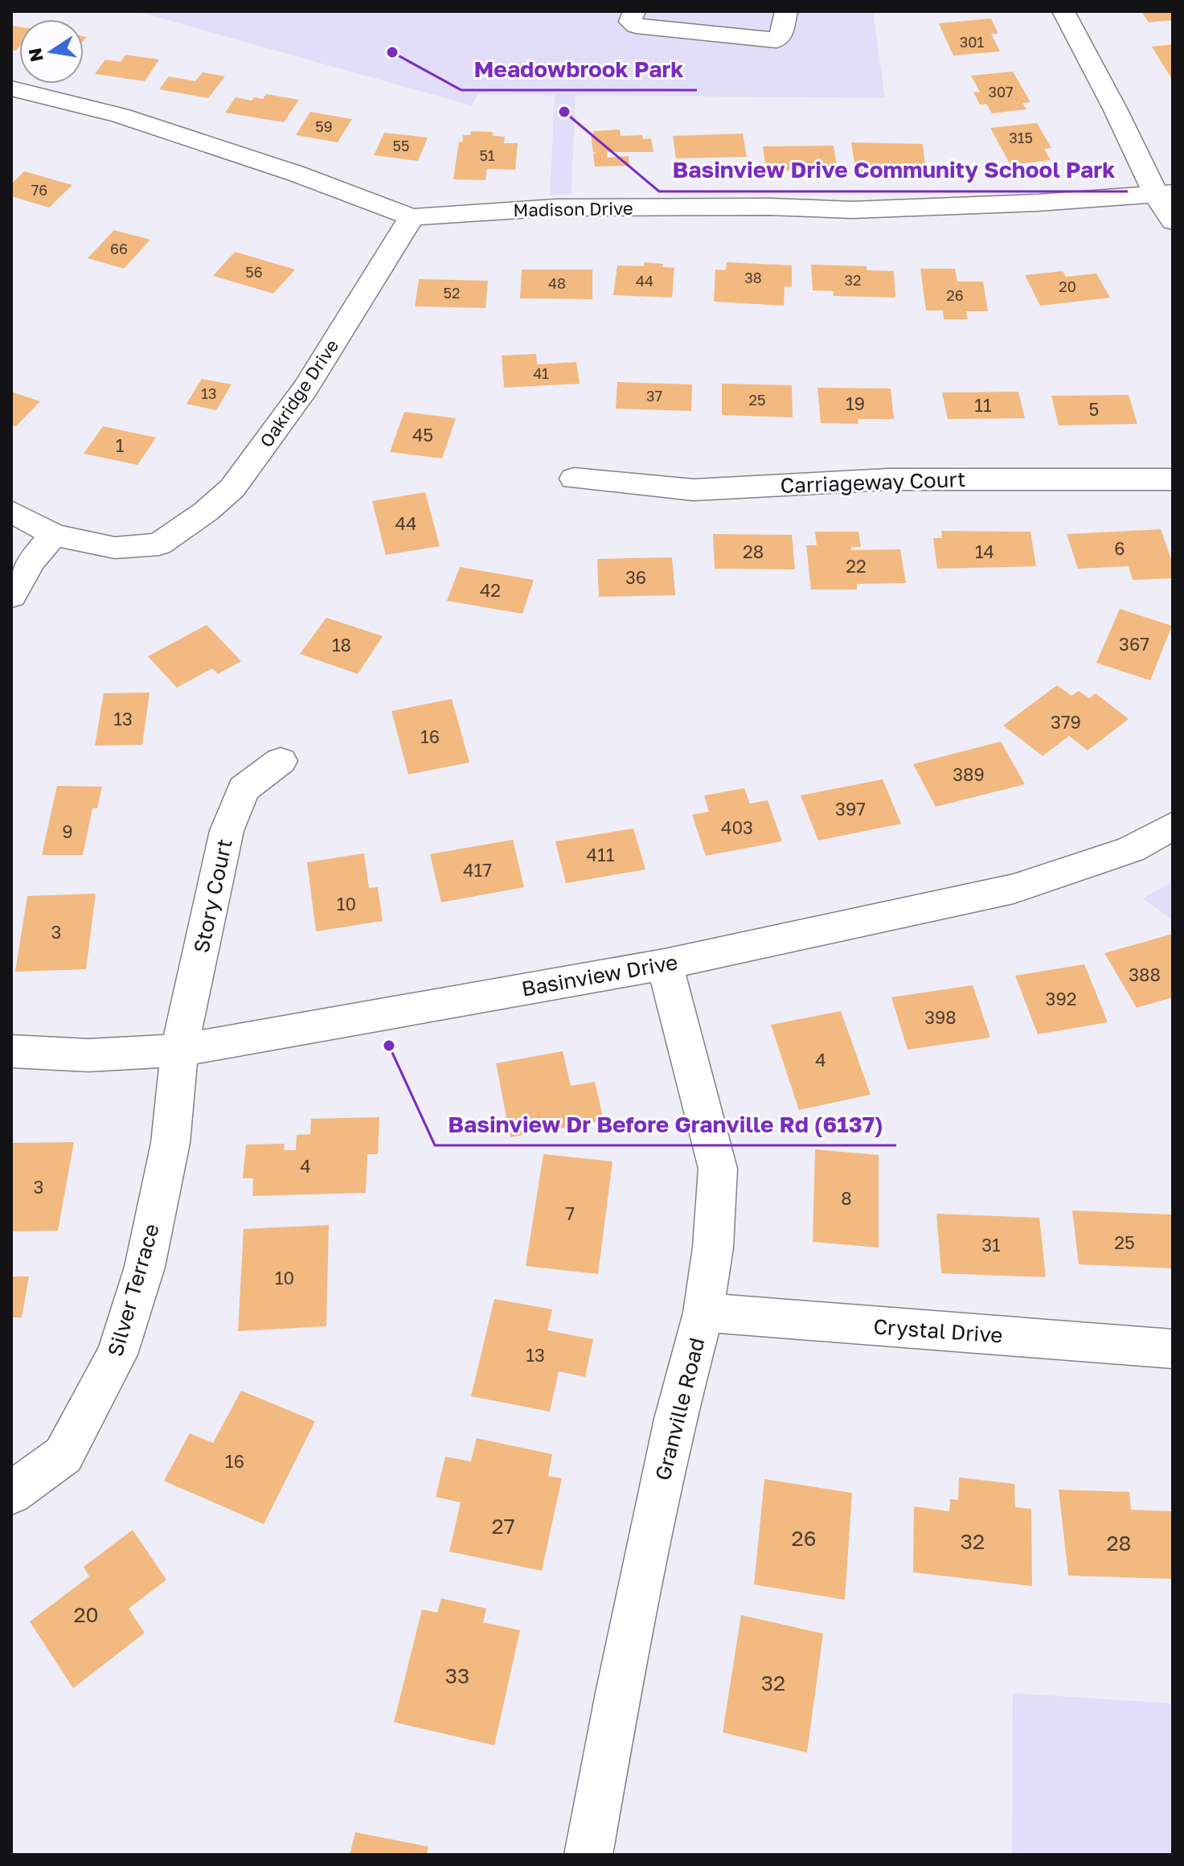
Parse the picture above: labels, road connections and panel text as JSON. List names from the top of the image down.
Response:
{
  "streets": {
    "street": [
      "Madison Drive",
      "Oakridge Drive",
      "Carriageway Court",
      "Story Court",
      "Basinview Drive",
      "Silver Terrace",
      "Crystal Drive",
      "Granville Road"
    ]
  },
  "crossings": [
    ["Madison Drive", "Oakridge Drive"],
    ["Story Court", "Basinview Drive"],
    ["Story Court", "Silver Terrace"],
    ["Basinview Drive", "Silver Terrace"],
    ["Basinview Drive", "Granville Road"],
    ["Crystal Drive", "Granville Road"]
  ],
  "places": ["Meadowbrook Park", "Basinview Drive Community School Park", "Basinview Dr Before Granville Rd (6137)"],
  "house_numbers": [
    "301",
    "307",
    "59",
    "315",
    "55",
    "51",
    "76",
    "66",
    "56",
    "38",
    "32",
    "44",
    "48",
    "20",
    "52",
    "26",
    "41",
    "13",
    "37",
    "25",
    "19",
    "11",
    "5",
    "45",
    "1",
    "44",
    "6",
    "28",
    "14",
    "22",
    "36",
    "42",
    "367",
    "18",
    "13",
    "379",
    "16",
    "389",
    "397",
    "403",
    "9",
    "411",
    "417",
    "10",
    "3",
    "388",
    "392",
    "398",
    "4",
    "4",
    "3",
    "8",
    "7",
    "25",
    "31",
    "10",
    "13",
    "16",
    "27",
    "26",
    "32",
    "28",
    "20",
    "33",
    "32"
  ],
  "north": "left"
}
